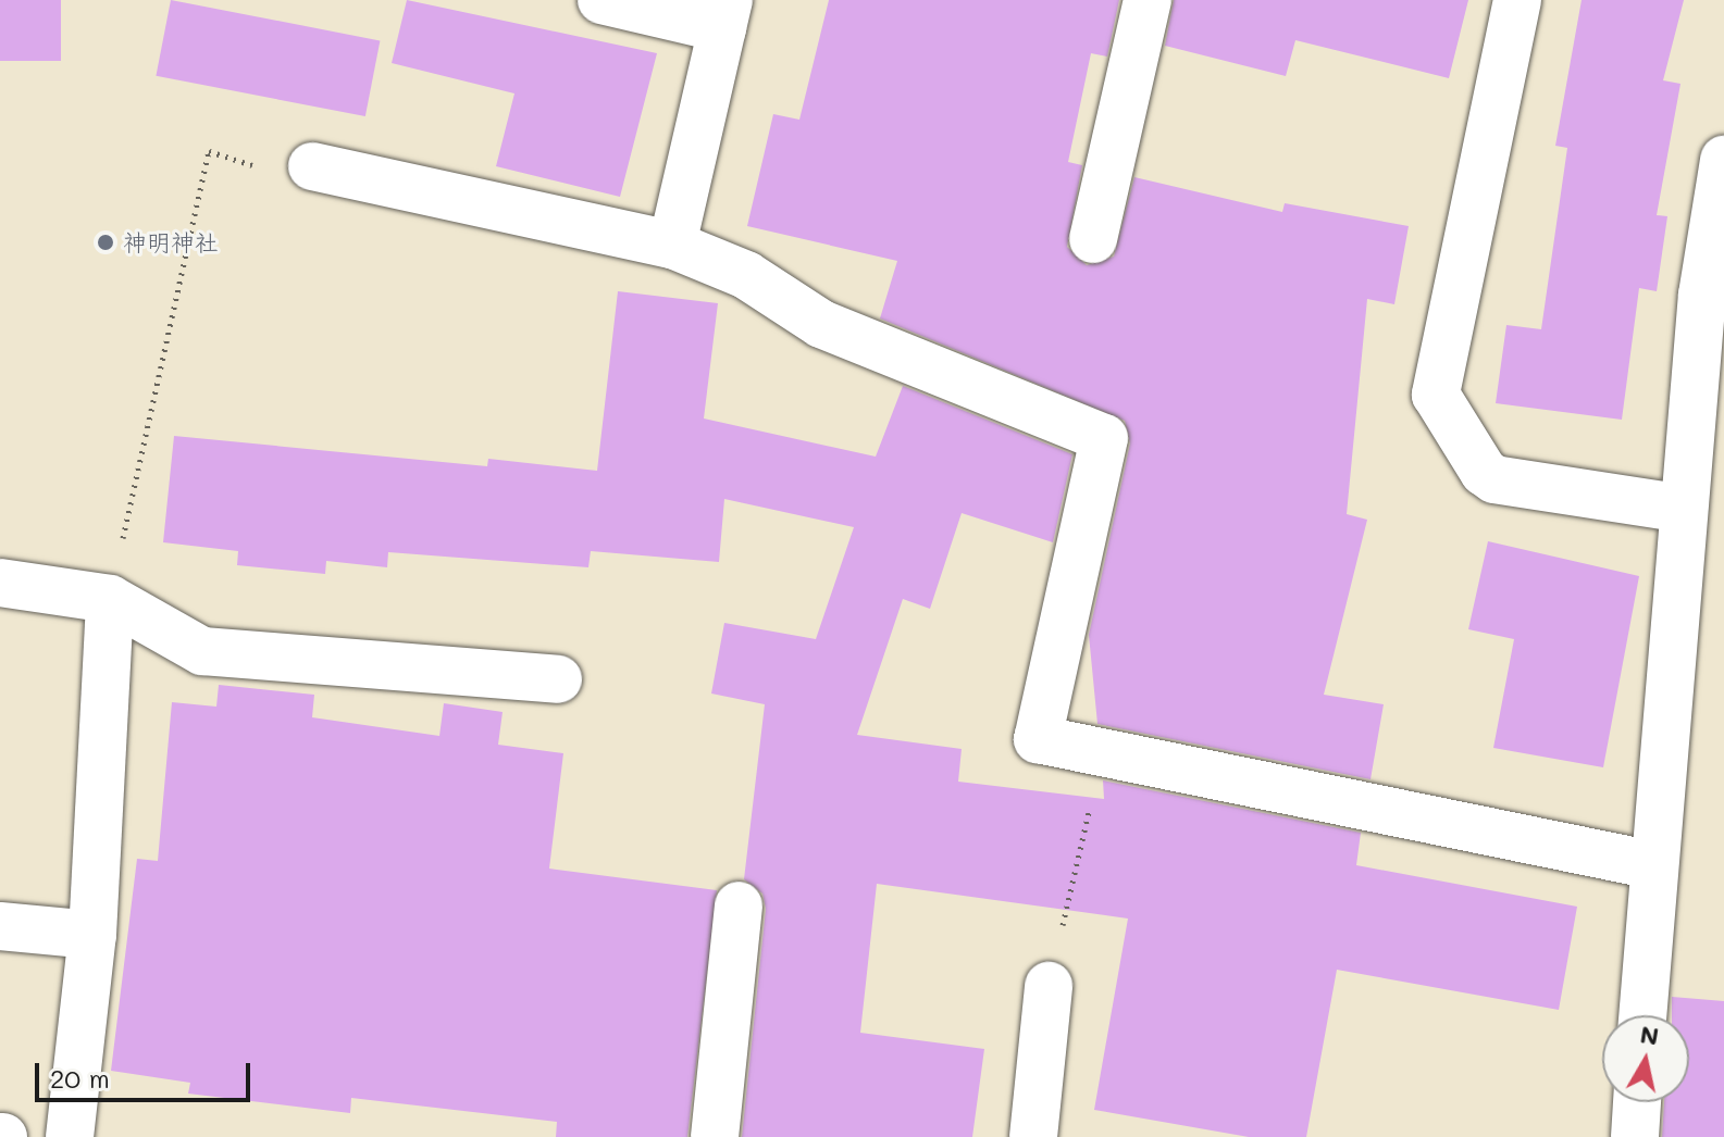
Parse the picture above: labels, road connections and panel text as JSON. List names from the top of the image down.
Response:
{
  "places": ["神明神社"],
  "scale_bar": "20 m",
  "north": "top"
}
